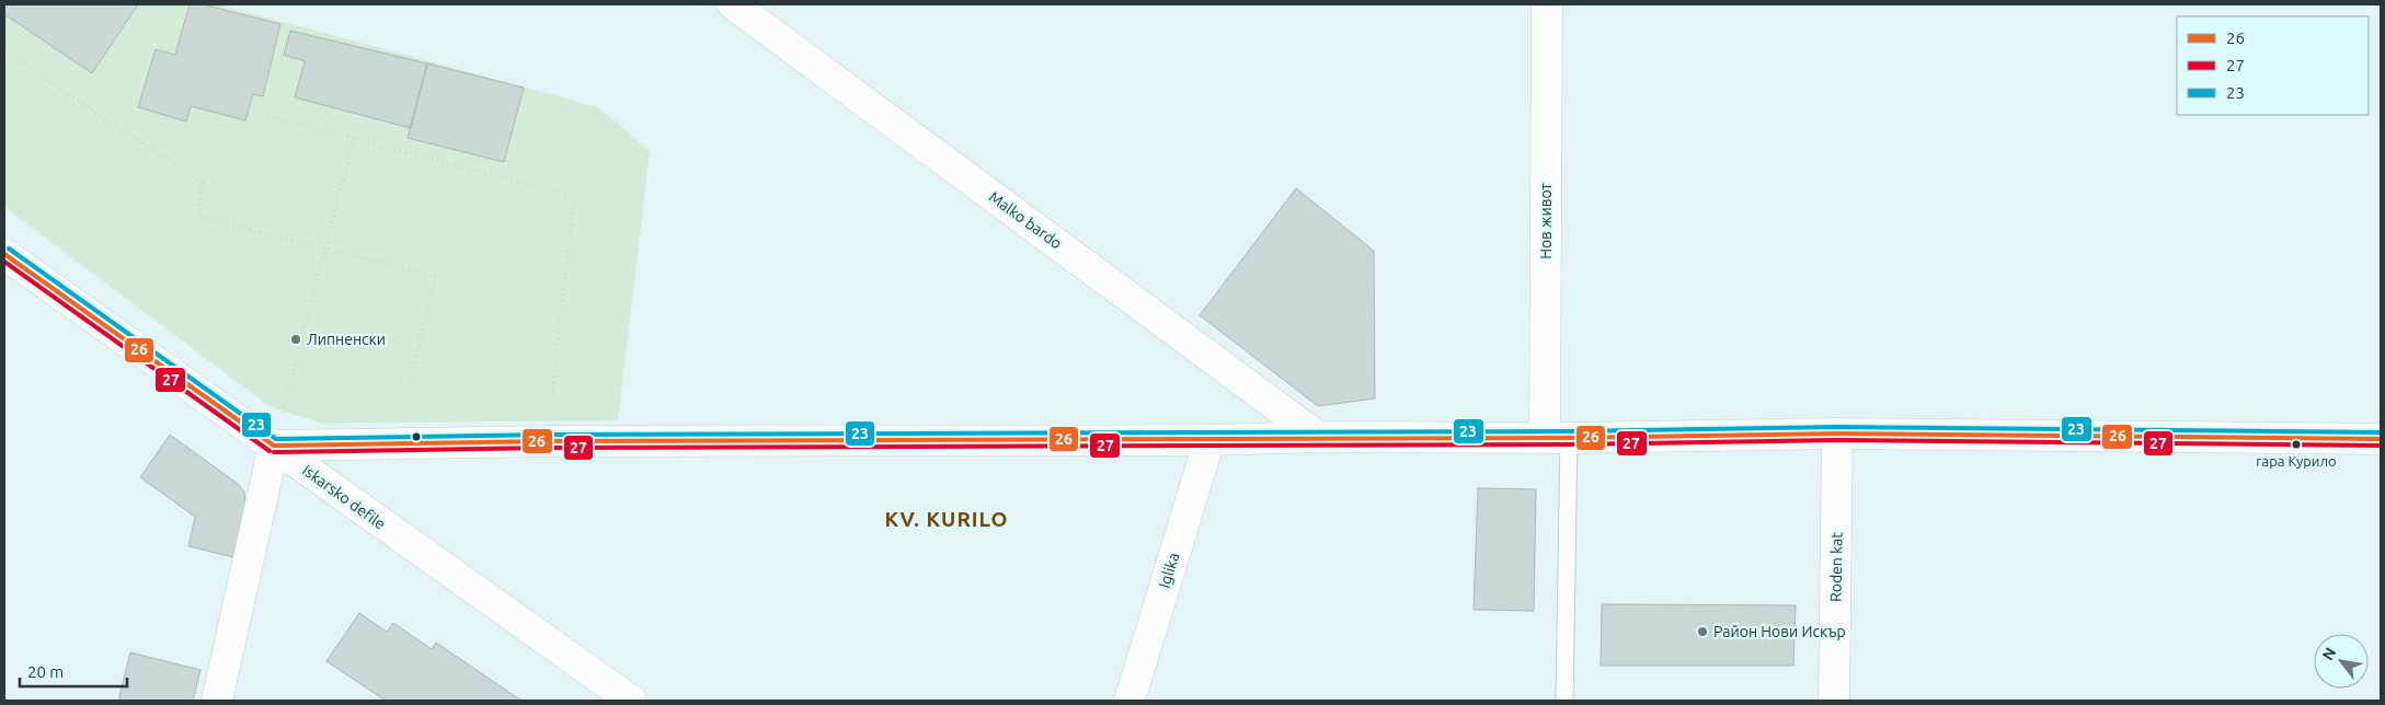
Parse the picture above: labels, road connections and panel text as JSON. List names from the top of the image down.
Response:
{
  "streets": {
    "street": [
      "Malko bardo",
      "Нов живот",
      "Iskarsko defile",
      "Roden kat",
      "Iglika"
    ]
  },
  "districts": ["KV. KURILO"],
  "places": ["Липненски", "гара Курило", "Район Нови Искър"],
  "lines": ["transit line 23", "transit line 26", "transit line 27"],
  "legend": ["26", "27", "23"],
  "scale_bar": "20 m",
  "north": "top left"
}
